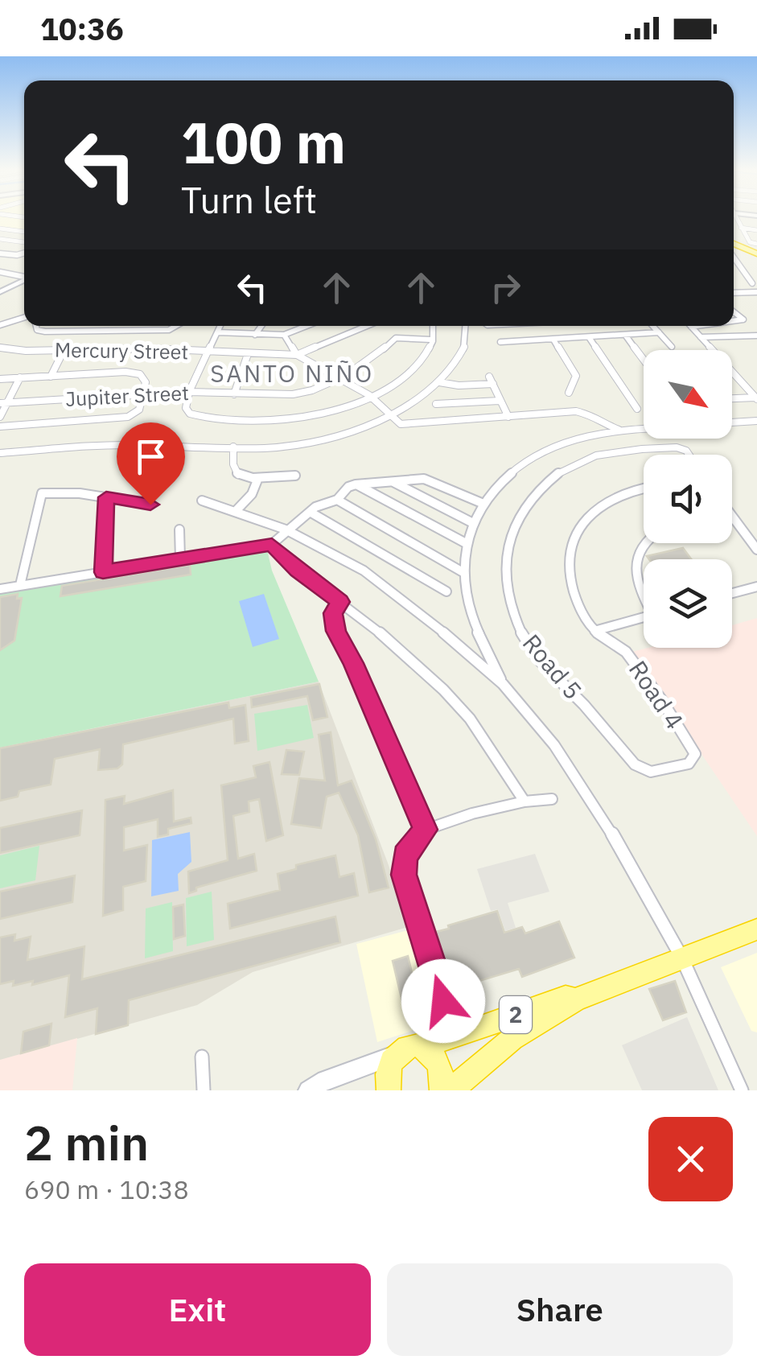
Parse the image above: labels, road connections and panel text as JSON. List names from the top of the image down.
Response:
{
  "streets": {
    "highway": ["2"],
    "street": [
      "Mercury Street",
      "Jupiter Street",
      "Road 5",
      "Road 4"
    ]
  },
  "crossings": [
    ["Road 5", "Road 4"]
  ],
  "districts": ["SANTO NIÑO"],
  "north": "bottom right",
  "page": {
    "status": "10:36",
    "turn": ["100 m", "Turn left"],
    "heading": ["2 min", "690 m · 10:38"],
    "buttons": ["Exit", "Share"]
  }
}
